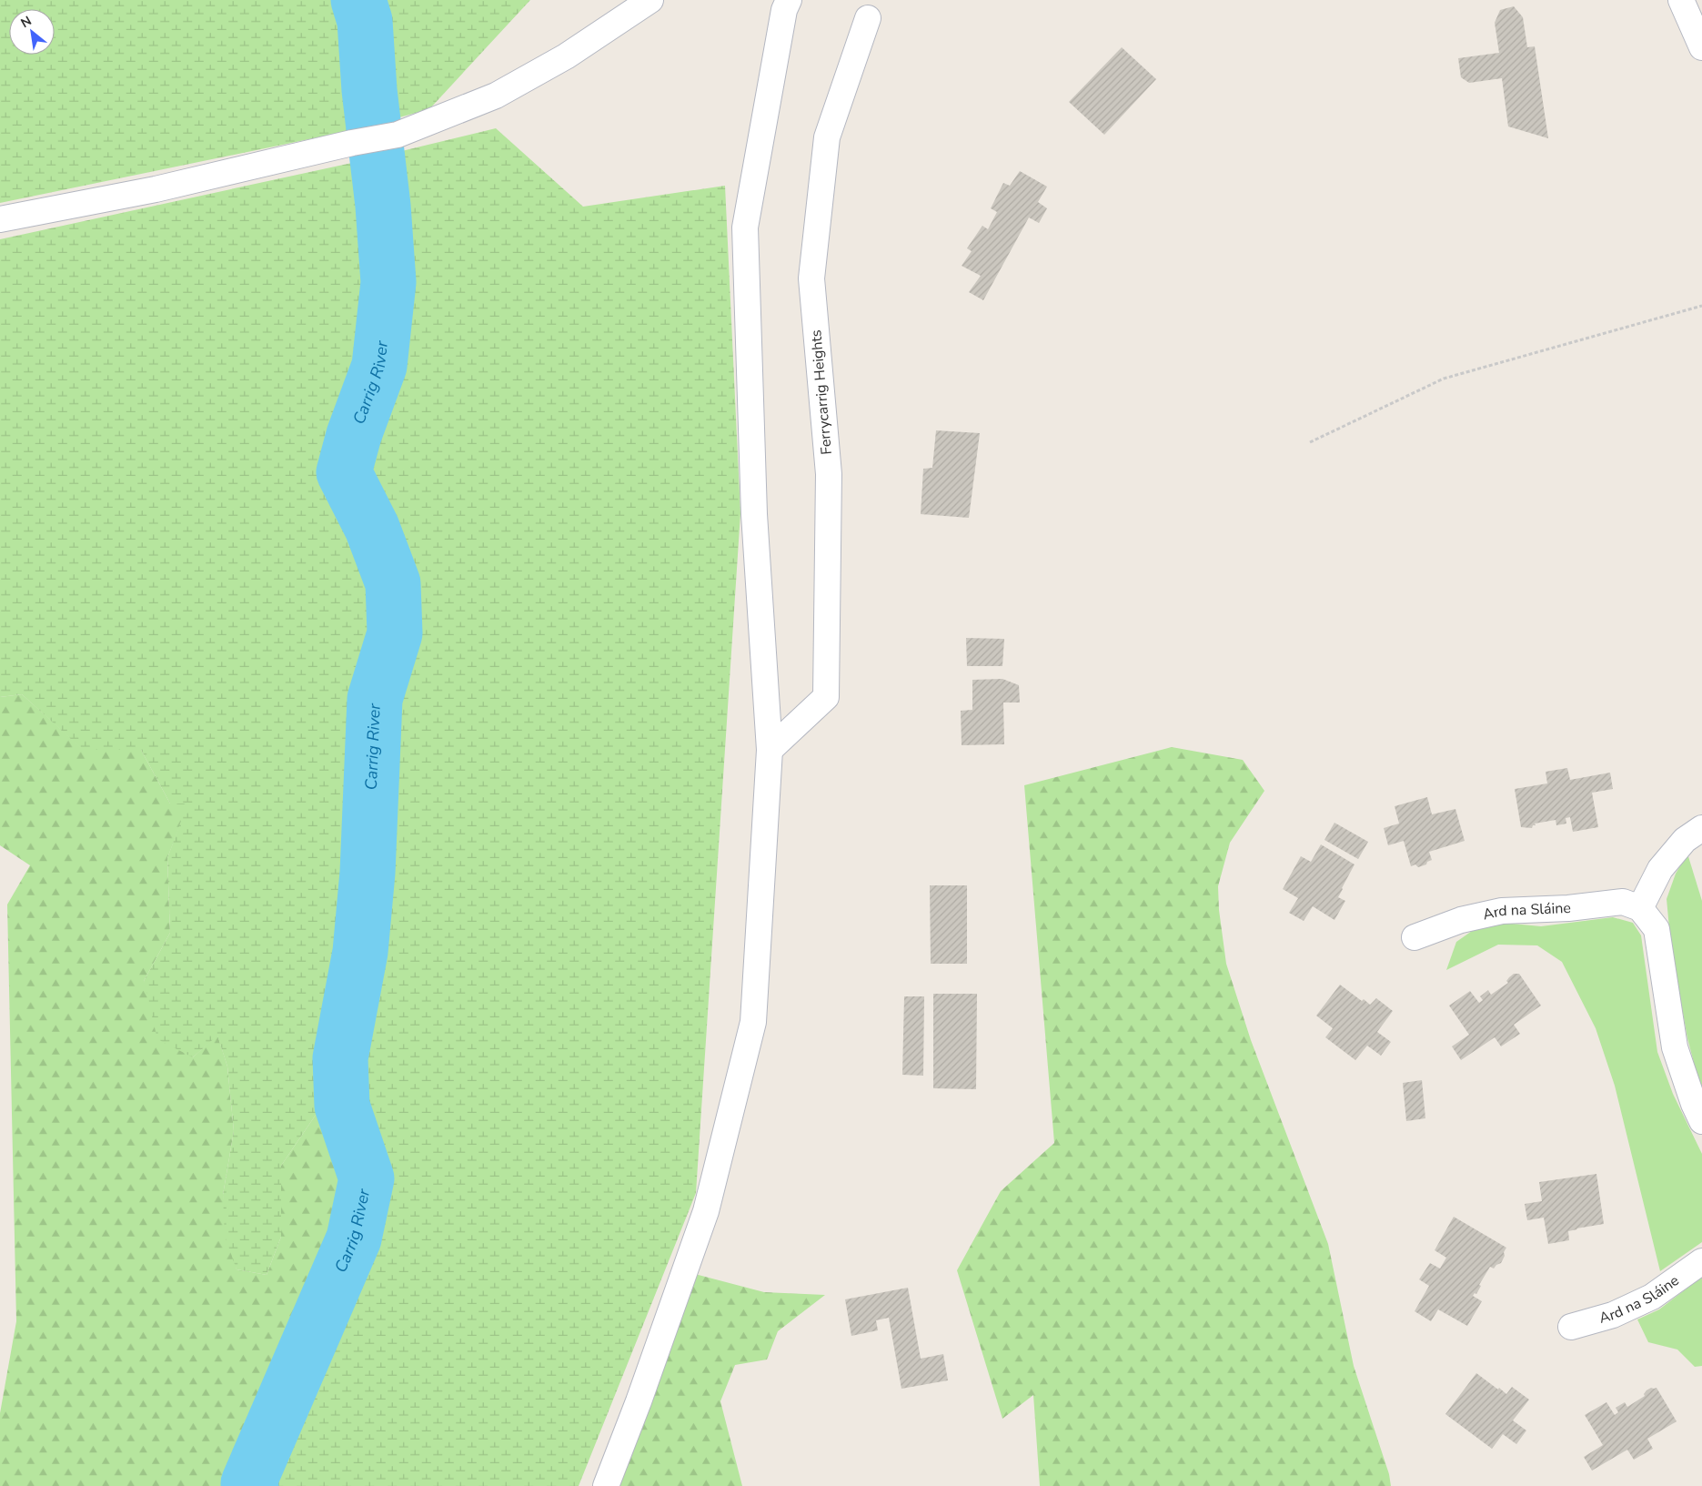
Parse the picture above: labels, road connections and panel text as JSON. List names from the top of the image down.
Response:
{
  "streets": {
    "street": ["Ferrycarrig Heights", "Ard na Sláine"]
  },
  "water": ["Carrig River"],
  "north": "top left"
}
